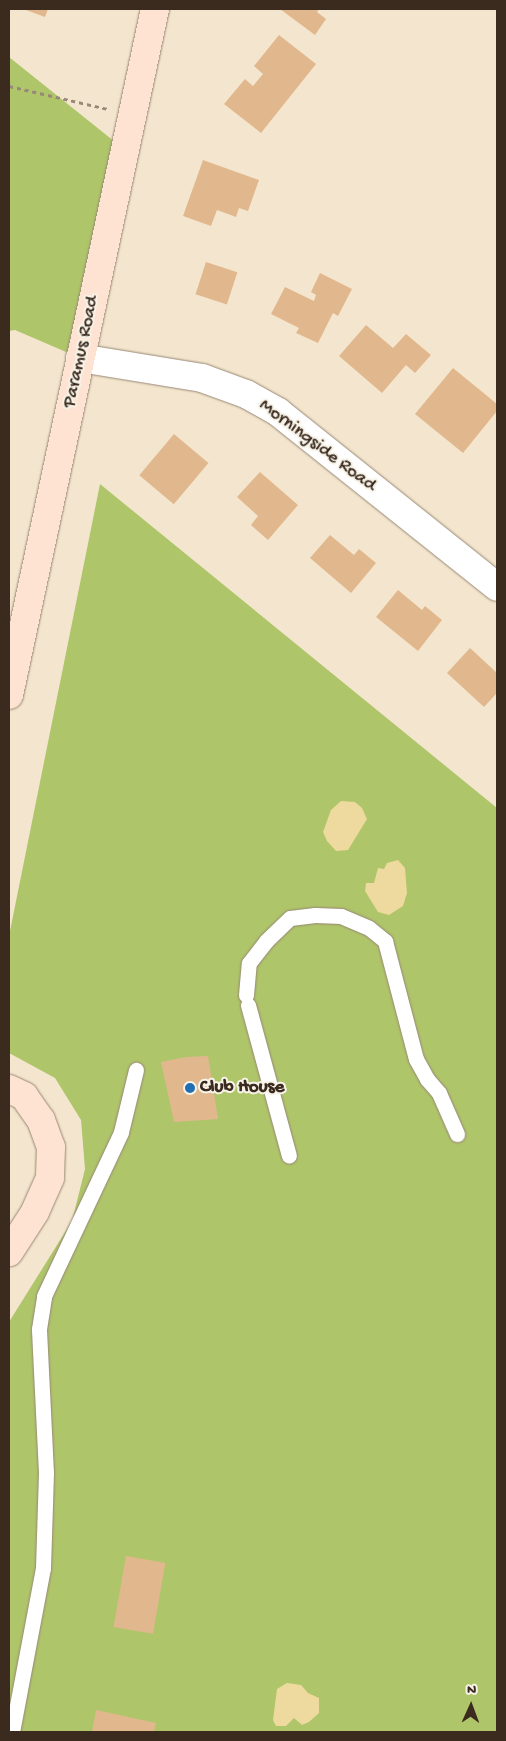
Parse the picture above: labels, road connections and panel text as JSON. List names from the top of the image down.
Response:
{
  "streets": {
    "main road": ["Paramus Road"],
    "street": ["Morningside Road"]
  },
  "crossings": [
    ["Paramus Road", "Morningside Road"]
  ],
  "places": ["Club House"],
  "north": "top"
}
